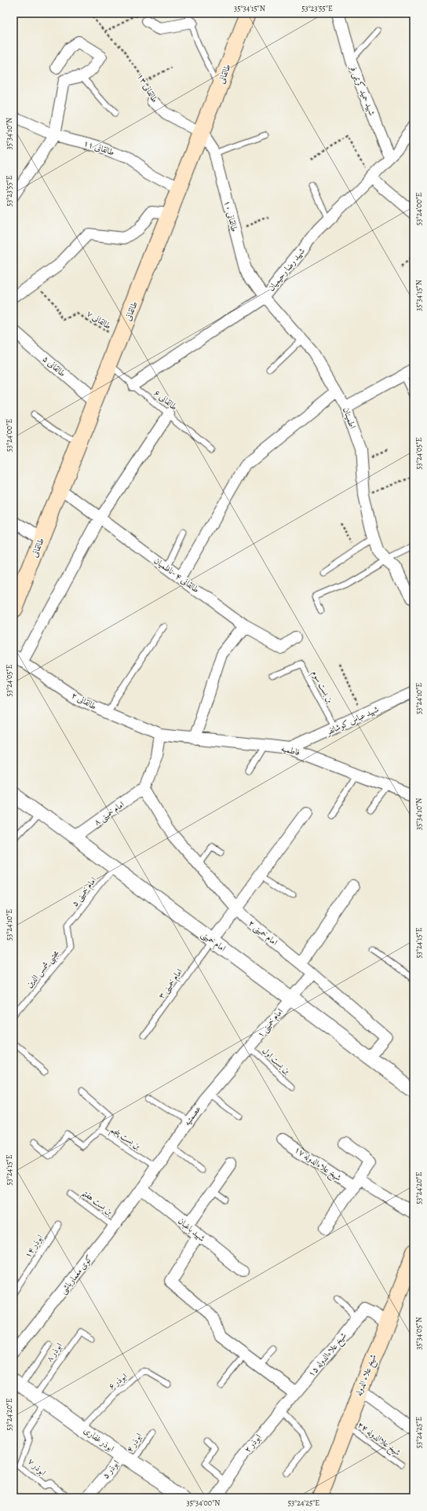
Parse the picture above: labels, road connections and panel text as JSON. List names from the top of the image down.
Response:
{
  "streets": {
    "main road": ["طالقانی", "شیخ علاء الدوله"],
    "street": [
      "طالقانی ۱۳",
      "شهید حمید کریمی فر",
      "طالقانی ۱۱",
      "طالقانی ۱۰",
      "شهید رضا رحیمیان",
      "طالقانی ۵",
      "اطمینان",
      "طالقانی ۴ -ناظمیان",
      "طالقانی ۲",
      "شهید عباس کوشانفر",
      "فاطمیه",
      "امام خمینی ۸",
      "امام خمینی ۲",
      "امام خمینی",
      "امام خمینی ۱",
      "عصمتیه",
      "شیخ علاءالدوله ۱۷",
      "شهید باغبان",
      "کوی معمارباشی",
      "شیخ علاءالدوله ۱۵",
      "ابوذر غفاری",
      "ابوذر ۲",
      "ابوذر ۵"
    ],
    "lane": [
      "طالقانی ۶",
      "بن بست سوم",
      "امام خمینی ۵",
      "مجتبی شمس الدین",
      "امام خمینی ۳",
      "بن بست اول",
      "بن بست پنجم",
      "بن بست هفتم",
      "ابوذر ۱۴",
      "ابوذر ۸",
      "ابوذر ۶",
      "شیخ علاالدوله ۲۴",
      "ابوذر ۴",
      "ابوذر ۷"
    ],
    "path": ["طالقانی ۷"]
  },
  "crossings": [
    ["طالقانی", "طالقانی ۱۳"],
    ["طالقانی", "طالقانی ۱۱"],
    ["طالقانی", "طالقانی ۱۰"],
    ["طالقانی", "طالقانی ۷"],
    ["طالقانی", "طالقانی ۵"],
    ["طالقانی", "طالقانی ۶"],
    ["طالقانی", "طالقانی ۴ -ناظمیان"],
    ["طالقانی ۱۳", "طالقانی ۱۰"],
    ["شهید حمید کریمی فر", "شهید رضا رحیمیان"],
    ["طالقانی ۱۰", "شهید رضا رحیمیان"],
    ["طالقانی ۱۰", "اطمینان"],
    ["شهید رضا رحیمیان", "طالقانی ۶"],
    ["شهید رضا رحیمیان", "اطمینان"],
    ["بن بست سوم", "شهید عباس کوشانفر"],
    ["طالقانی ۲", "فاطمیه"],
    ["شهید عباس کوشانفر", "فاطمیه"],
    ["امام خمینی ۸", "امام خمینی ۲"],
    ["امام خمینی ۸", "امام خمینی"],
    ["امام خمینی ۵", "امام خمینی"],
    ["امام خمینی ۵", "مجتبی شمس الدین"],
    ["امام خمینی ۲", "امام خمینی"],
    ["امام خمینی ۲", "امام خمینی ۱"],
    ["امام خمینی", "امام خمینی ۳"],
    ["امام خمینی", "امام خمینی ۱"],
    ["امام خمینی ۱", "بن بست اول"],
    ["امام خمینی ۱", "عصمتیه"],
    ["بن بست اول", "عصمتیه"],
    ["عصمتیه", "بن بست پنجم"],
    ["عصمتیه", "شهید باغبان"],
    ["عصمتیه", "کوی معمارباشی"],
    ["بن بست هفتم", "کوی معمارباشی"],
    ["شهید باغبان", "کوی معمارباشی"],
    ["ابوذر ۸", "ابوذر غفاری"],
    ["ابوذر ۸", "ابوذر ۷"],
    ["شیخ علاءالدوله ۱۵", "شیخ علاء الدوله"],
    ["شیخ علاءالدوله ۱۵", "ابوذر ۲"],
    ["شیخ علاء الدوله", "شیخ علاالدوله ۲۴"],
    ["ابوذر ۶", "ابوذر غفاری"],
    ["ابوذر غفاری", "ابوذر ۴"],
    ["ابوذر غفاری", "ابوذر ۷"],
    ["ابوذر غفاری", "ابوذر ۵"],
    ["ابوذر ۴", "ابوذر ۵"]
  ],
  "coordinates": [
    "35°34'15\"N",
    "53°23'55\"E",
    "35°34'10\"N",
    "53°24'00\"E",
    "53°24'05\"E",
    "53°24'10\"E",
    "53°24'15\"E",
    "53°24'20\"E",
    "35°34'05\"N",
    "53°24'25\"E",
    "35°34'00\"N"
  ]
}
